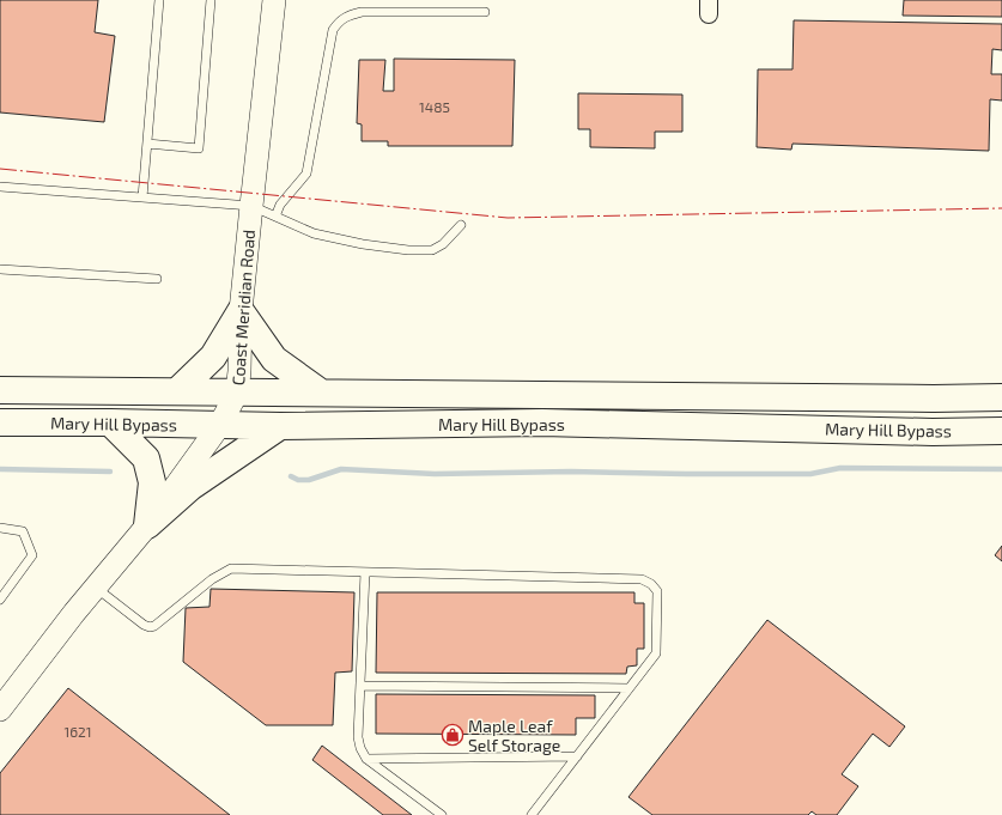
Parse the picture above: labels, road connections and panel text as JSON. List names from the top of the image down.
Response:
{
  "streets": {
    "highway": ["Mary Hill Bypass"],
    "street": ["Coast Meridian Road"]
  },
  "crossings": [
    ["Coast Meridian Road", "Mary Hill Bypass"]
  ],
  "places": {
    "shop": ["Maple Leaf Self Storage"]
  },
  "house_numbers": ["1485", "1621"]
}
